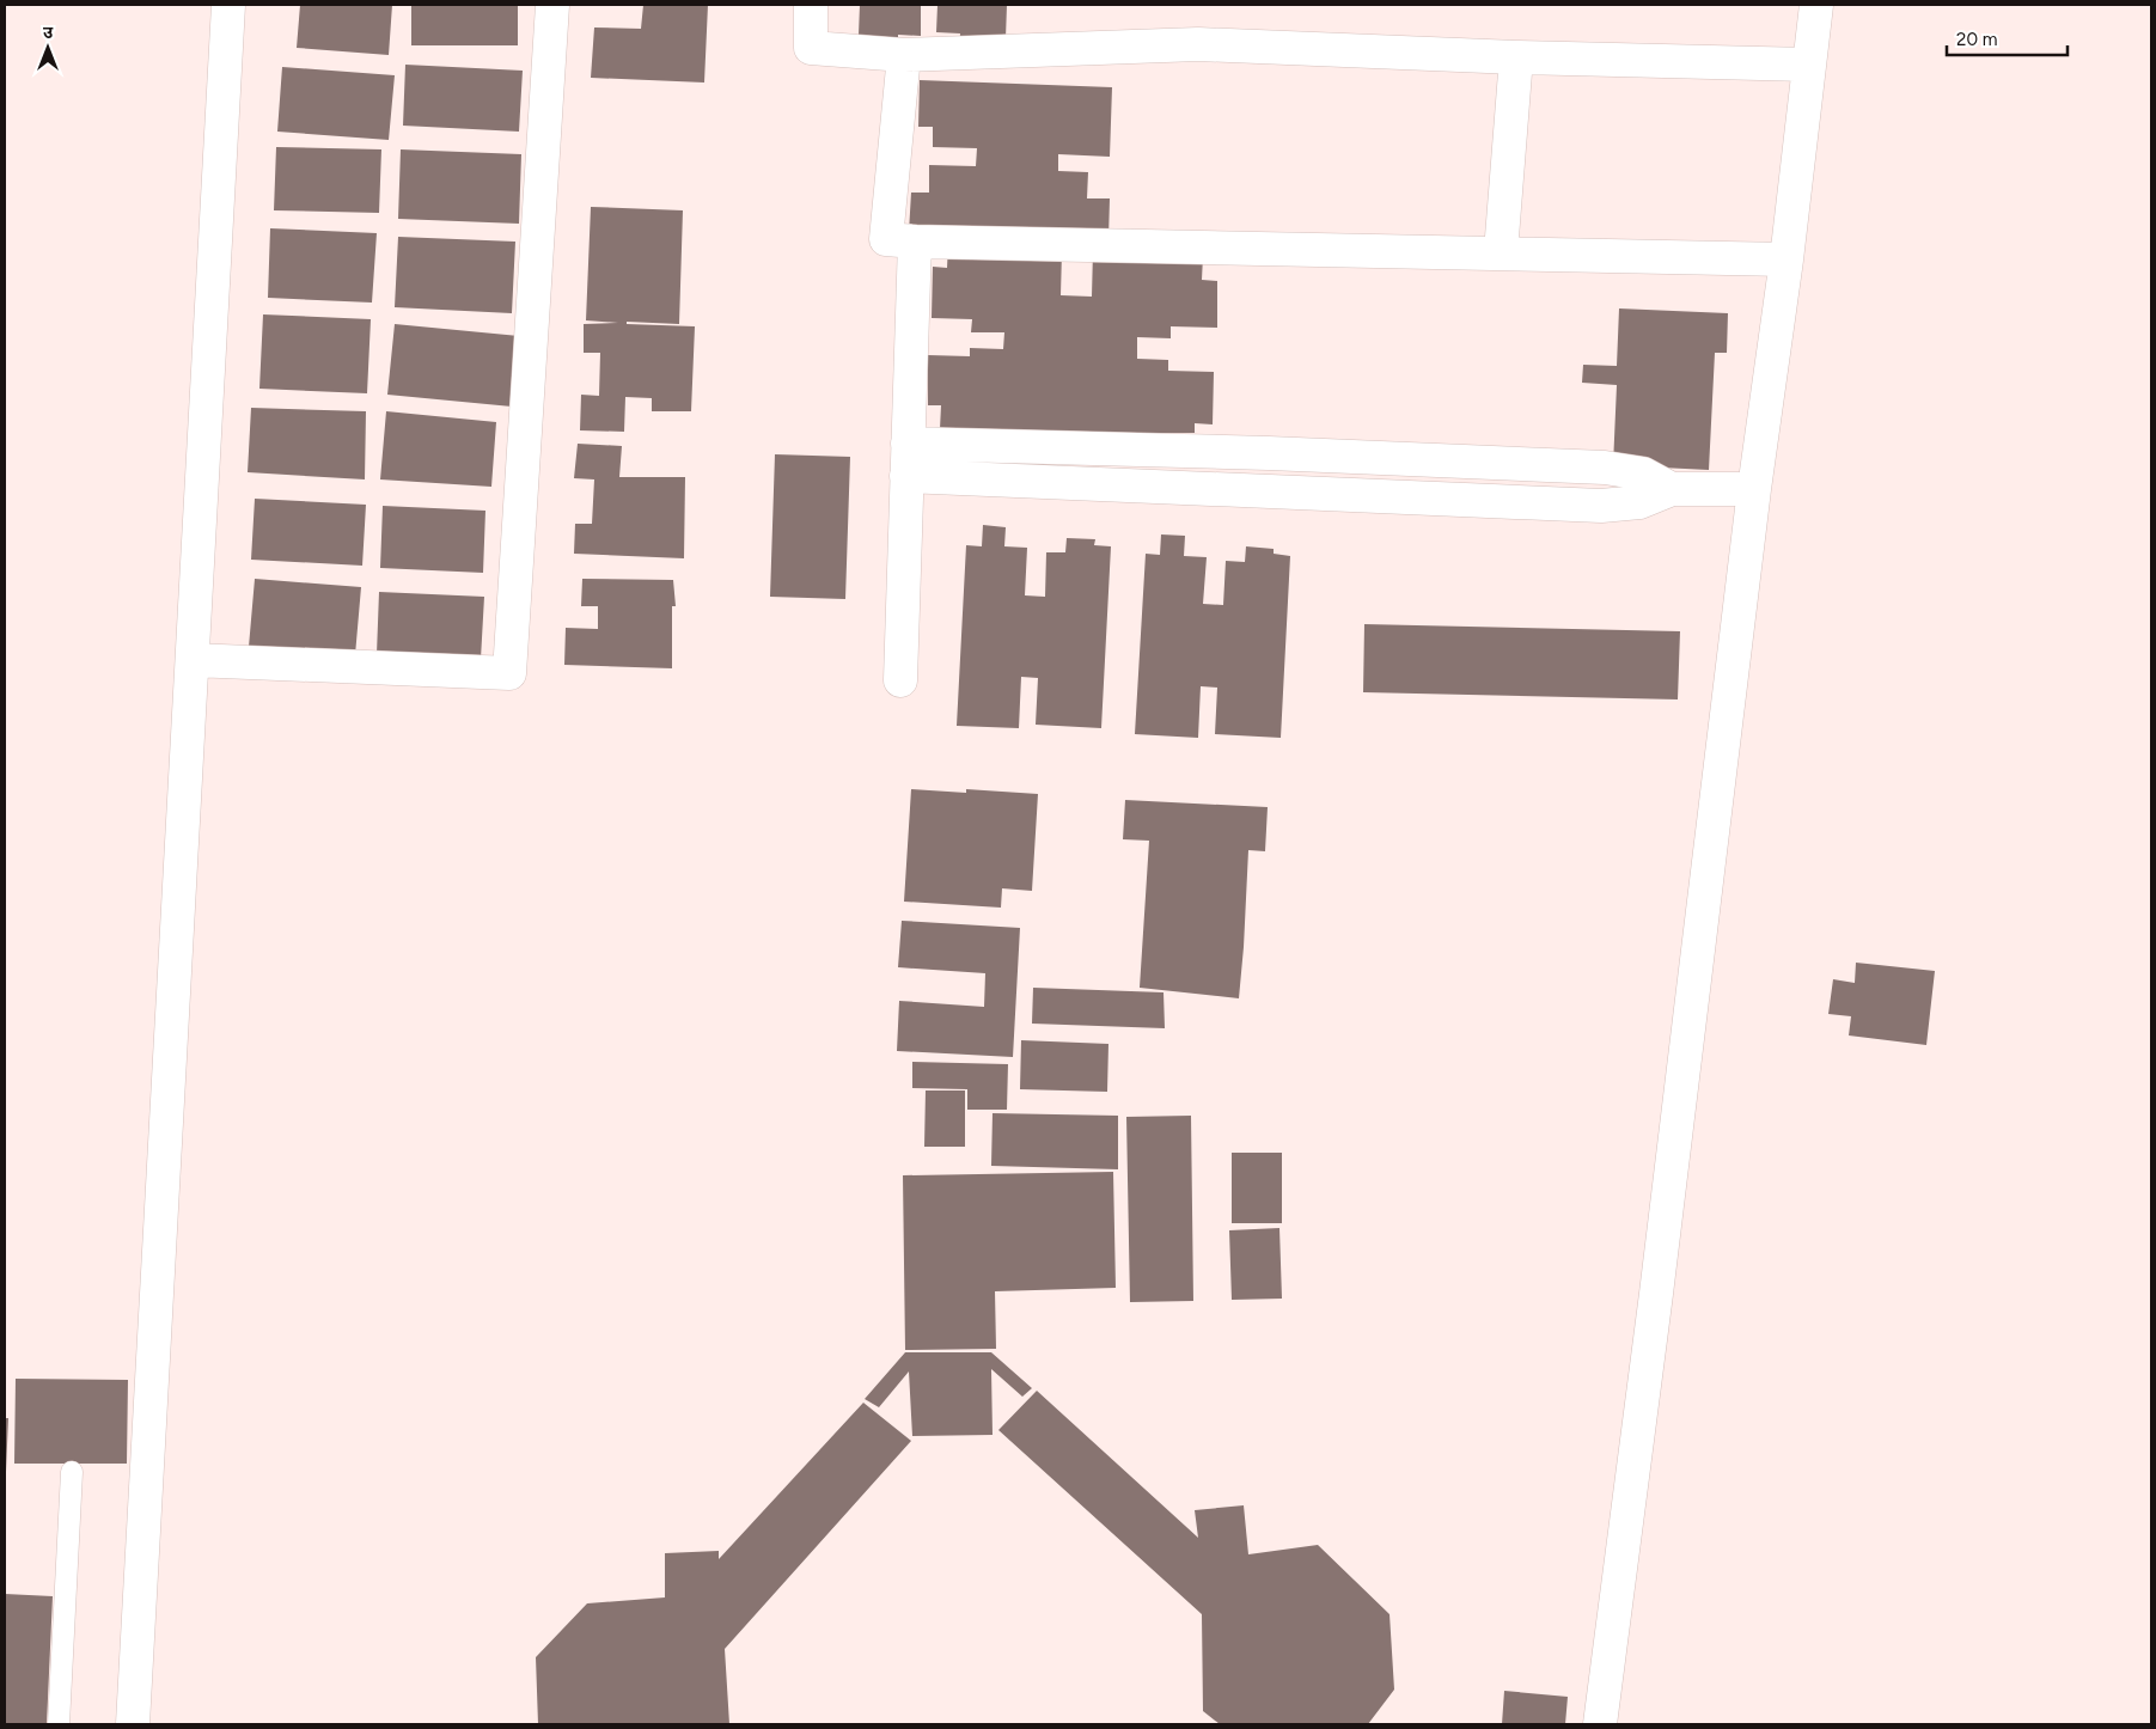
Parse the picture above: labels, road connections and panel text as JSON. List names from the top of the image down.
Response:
{
  "scale_bar": "20 m",
  "north": "top"
}
